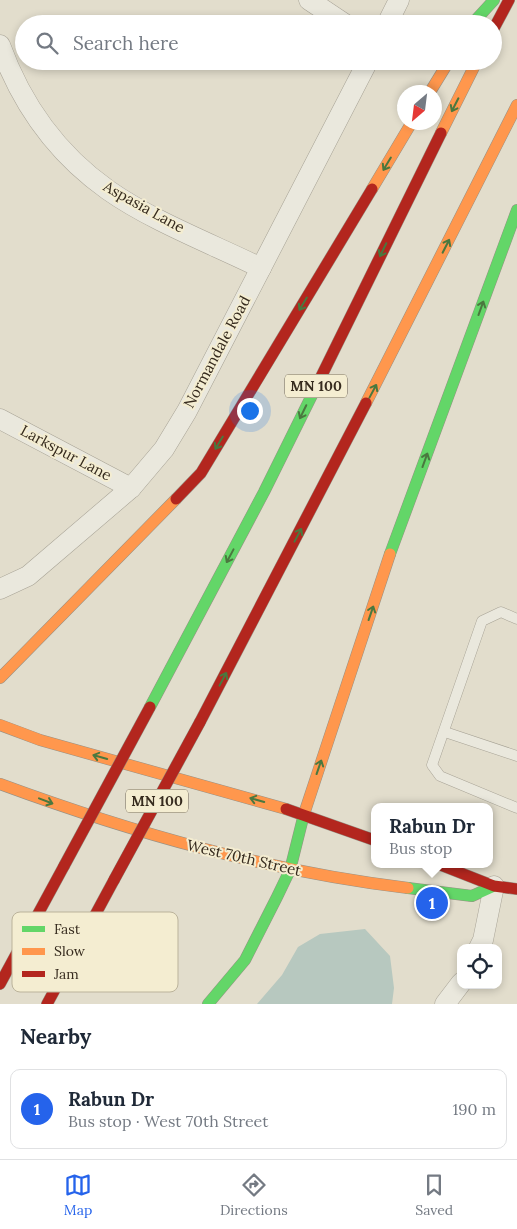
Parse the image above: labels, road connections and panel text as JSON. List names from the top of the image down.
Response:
{
  "streets": {
    "main road": ["MN 100", "West 70th Street"],
    "street": ["Aspasia Lane", "Normandale Road", "Larkspur Lane"]
  },
  "crossings": [
    ["Aspasia Lane", "Normandale Road"],
    ["Normandale Road", "Larkspur Lane"]
  ],
  "legend": ["Fast", "Slow", "Jam"],
  "north": "bottom left",
  "page": {
    "search": "Search here",
    "popup": ["Rabun Dr", "Bus stop"],
    "pins": "1",
    "heading": "Nearby",
    "list": [
      {
        "mark": "1",
        "name": "Rabun Dr",
        "note": "Bus stop · West 70th Street",
        "value": "190 m"
      }
    ],
    "nav": ["Map", "Directions", "Saved"]
  }
}
